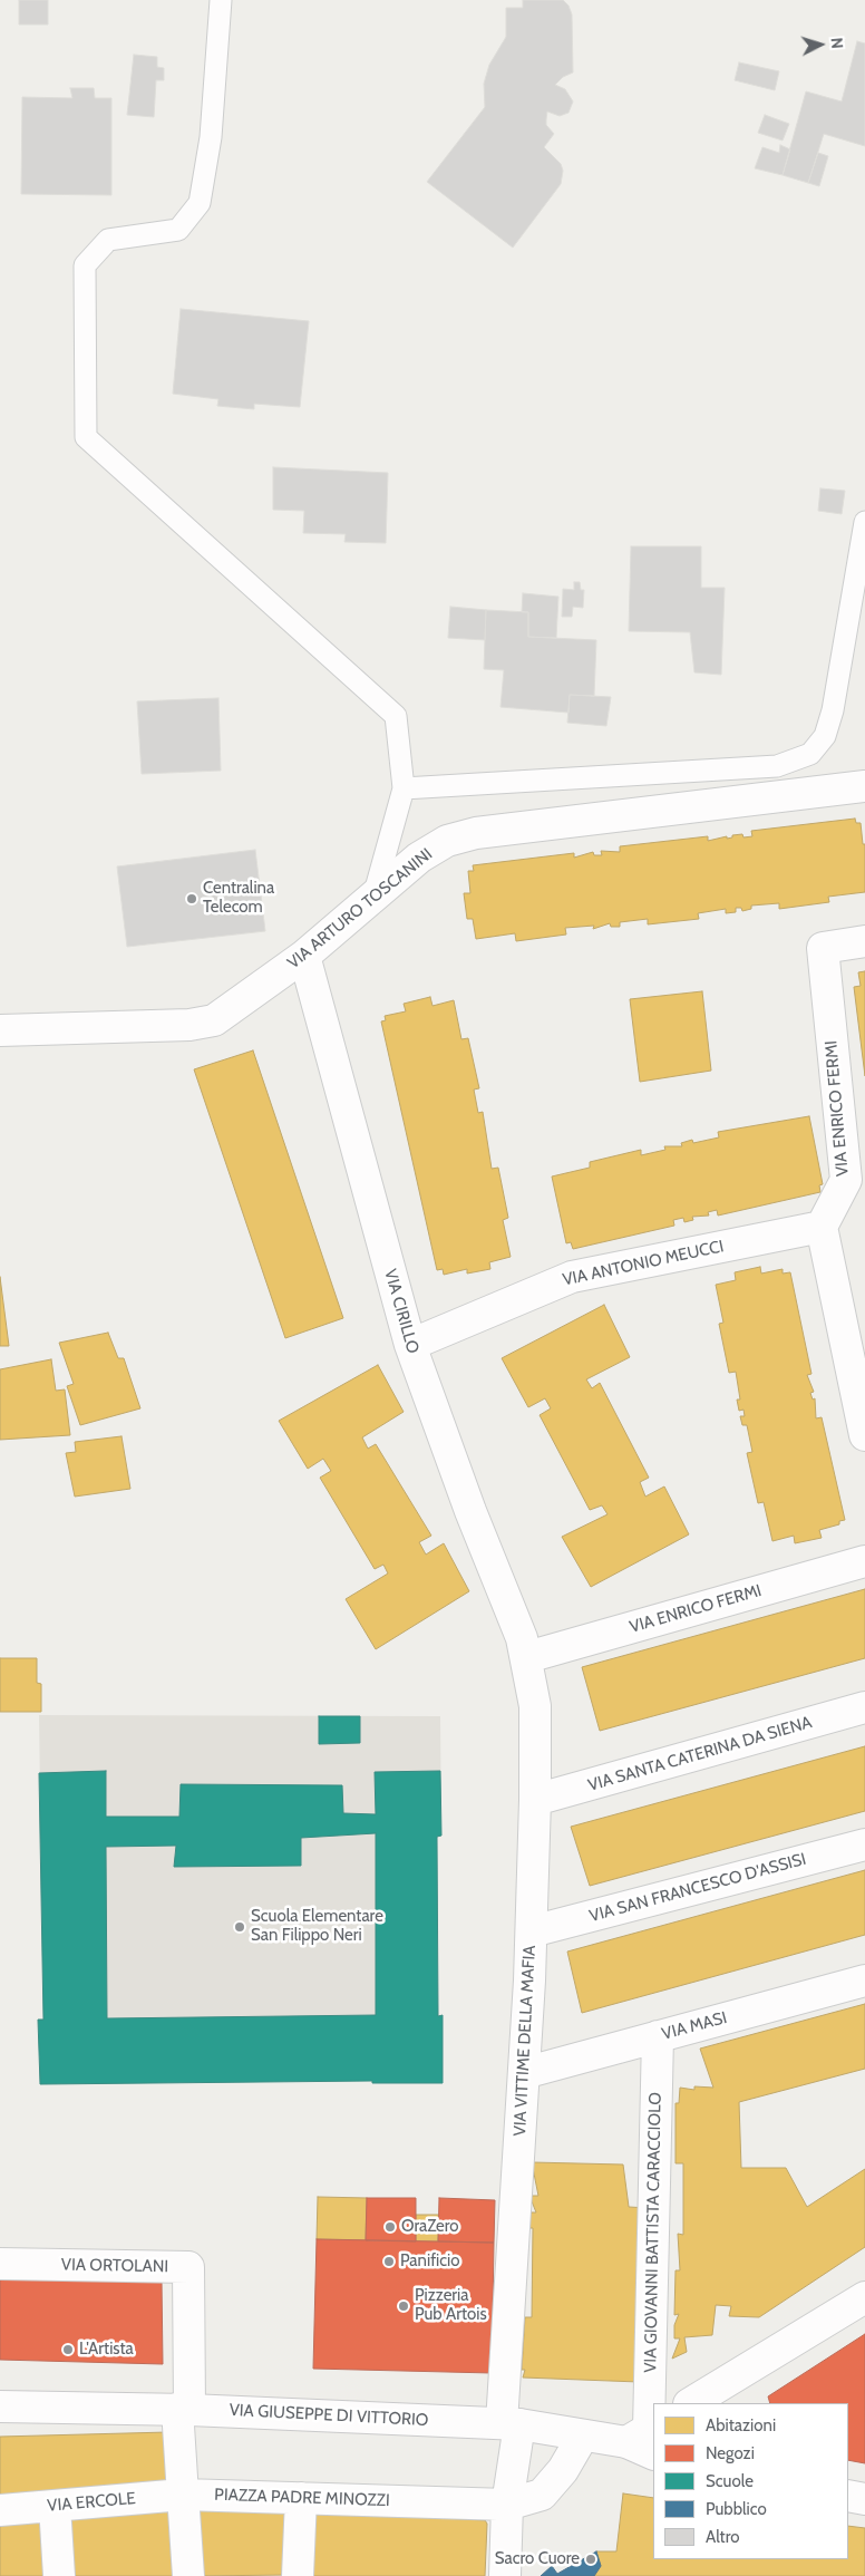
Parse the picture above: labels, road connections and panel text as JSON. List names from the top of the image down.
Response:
{
  "streets": {
    "street": [
      "VIA ARTURO TOSCANINI",
      "VIA ENRICO FERMI",
      "VIA ANTONIO MEUCCI",
      "VIA CIRILLO",
      "VIA SANTA CATERINA DA SIENA",
      "VIA SAN FRANCESCO D'ASSISI",
      "VIA MASI",
      "VIA VITTIME DELLA MAFIA",
      "VIA GIOVANNI BATTISTA CARACCIOLO",
      "VIA ORTOLANI",
      "VIA GIUSEPPE DI VITTORIO",
      "PIAZZA PADRE MINOZZI",
      "VIA ERCOLE"
    ]
  },
  "crossings": [
    ["VIA ARTURO TOSCANINI", "VIA CIRILLO"],
    ["VIA ENRICO FERMI", "VIA ANTONIO MEUCCI"],
    ["VIA ENRICO FERMI", "VIA CIRILLO"],
    ["VIA ENRICO FERMI", "VIA VITTIME DELLA MAFIA"],
    ["VIA ANTONIO MEUCCI", "VIA CIRILLO"],
    ["VIA CIRILLO", "VIA VITTIME DELLA MAFIA"],
    ["VIA SANTA CATERINA DA SIENA", "VIA VITTIME DELLA MAFIA"],
    ["VIA SAN FRANCESCO D'ASSISI", "VIA VITTIME DELLA MAFIA"],
    ["VIA MASI", "VIA VITTIME DELLA MAFIA"],
    ["VIA MASI", "VIA GIOVANNI BATTISTA CARACCIOLO"],
    ["VIA VITTIME DELLA MAFIA", "VIA GIUSEPPE DI VITTORIO"],
    ["VIA VITTIME DELLA MAFIA", "PIAZZA PADRE MINOZZI"],
    ["VIA GIOVANNI BATTISTA CARACCIOLO", "VIA GIUSEPPE DI VITTORIO"],
    ["VIA ORTOLANI", "VIA GIUSEPPE DI VITTORIO"],
    ["VIA GIUSEPPE DI VITTORIO", "PIAZZA PADRE MINOZZI"],
    ["PIAZZA PADRE MINOZZI", "VIA ERCOLE"]
  ],
  "places": [
    "Centralina Telecom",
    "Scuola Elementare San Filippo Neri",
    "OraZero",
    "Panificio",
    "Pizzeria Pub Artois",
    "L'Artista",
    "Sacro Cuore"
  ],
  "legend": [
    "Abitazioni",
    "Negozi",
    "Scuole",
    "Pubblico",
    "Altro"
  ],
  "north": "right"
}
